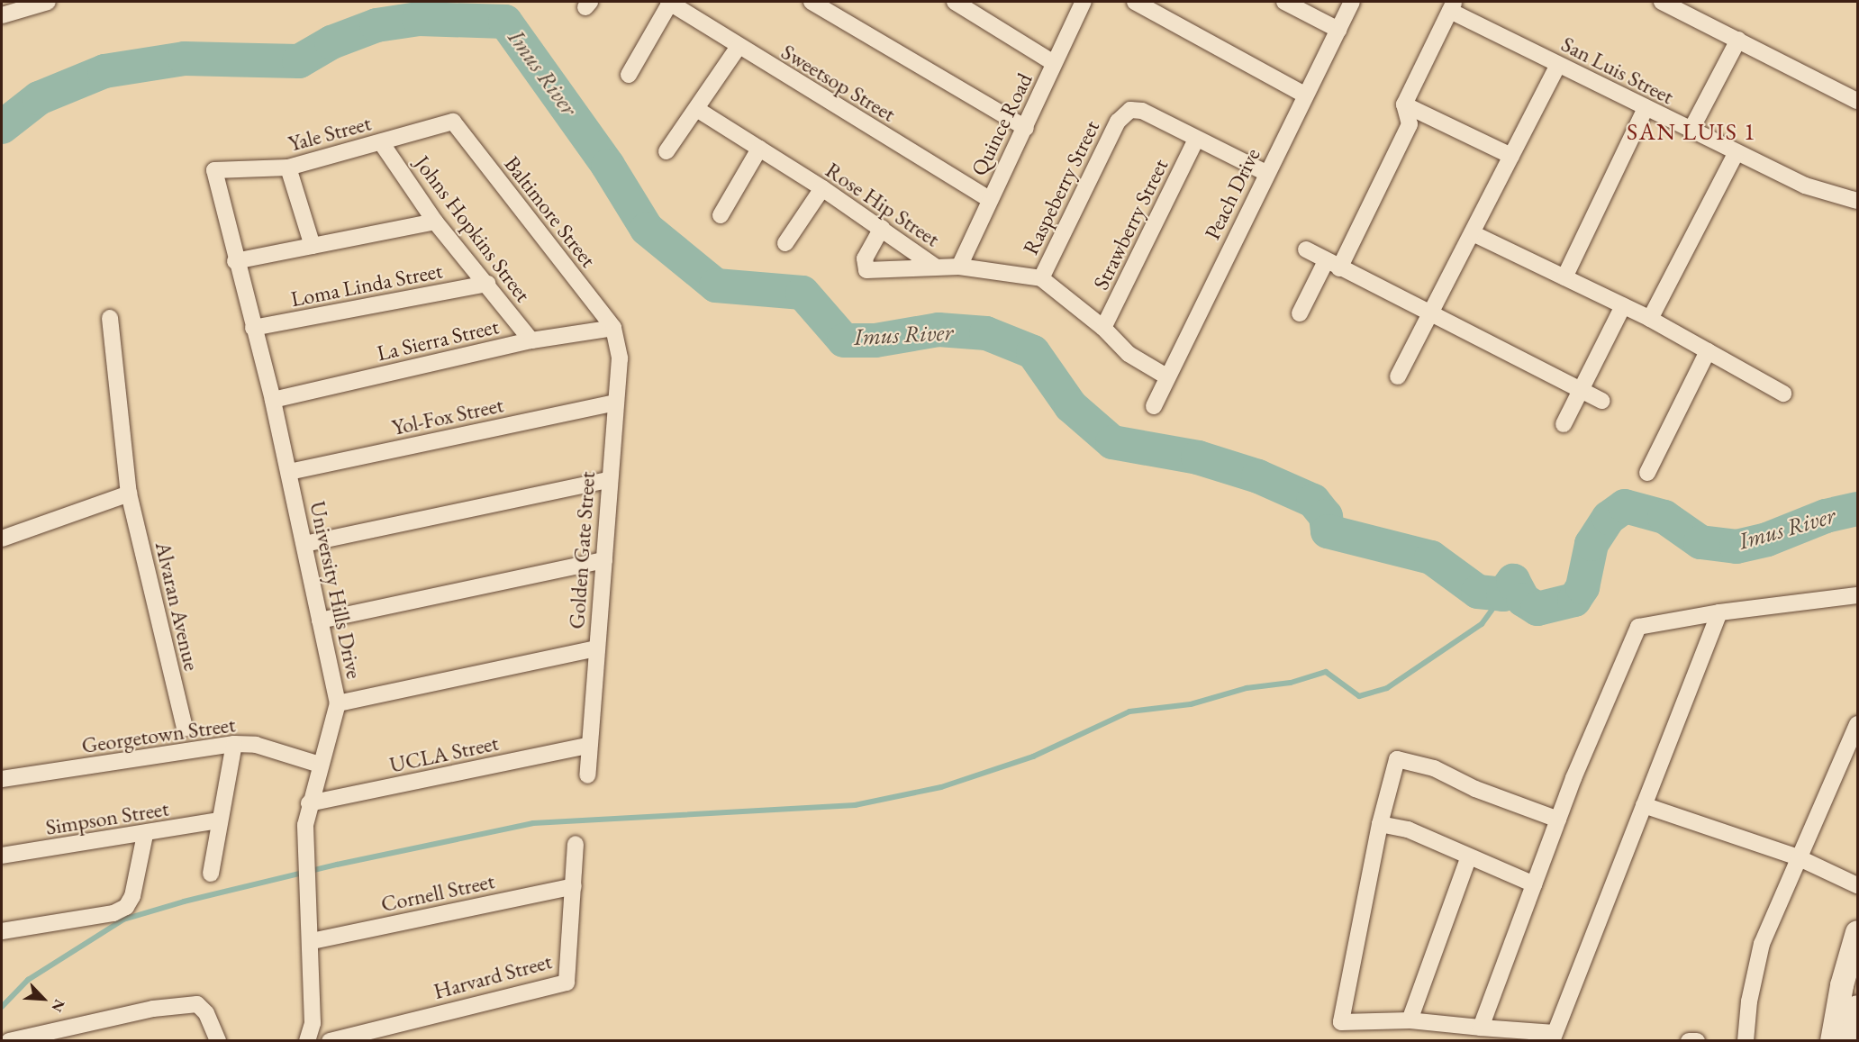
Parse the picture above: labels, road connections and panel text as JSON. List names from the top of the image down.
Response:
{
  "streets": {
    "street": [
      "San Luis Street",
      "Sweetsop Street",
      "Quince Road",
      "Yale Street",
      "Raspeberry Street",
      "Peach Drive",
      "Rose Hip Street",
      "Baltimore Street",
      "Strawberry Street",
      "Johns Hopkins Street",
      "Loma Linda Street",
      "La Sierra Street",
      "Yol-Fox Street",
      "Golden Gate Street",
      "University Hills Drive",
      "Alvaran Avenue",
      "Georgetown Street",
      "UCLA Street",
      "Simpson Street",
      "Cornell Street",
      "Harvard Street"
    ]
  },
  "crossings": [
    ["Sweetsop Street", "Quince Road"],
    ["Quince Road", "Rose Hip Street"],
    ["Yale Street", "Baltimore Street"],
    ["Yale Street", "Johns Hopkins Street"],
    ["Yale Street", "University Hills Drive"],
    ["Raspeberry Street", "Peach Drive"],
    ["Raspeberry Street", "Rose Hip Street"],
    ["Raspeberry Street", "Strawberry Street"],
    ["Baltimore Street", "La Sierra Street"],
    ["Baltimore Street", "Golden Gate Street"],
    ["Johns Hopkins Street", "Loma Linda Street"],
    ["Johns Hopkins Street", "La Sierra Street"],
    ["Loma Linda Street", "University Hills Drive"],
    ["La Sierra Street", "Golden Gate Street"],
    ["La Sierra Street", "University Hills Drive"],
    ["Yol-Fox Street", "Golden Gate Street"],
    ["Yol-Fox Street", "University Hills Drive"],
    ["Golden Gate Street", "UCLA Street"],
    ["University Hills Drive", "Georgetown Street"],
    ["University Hills Drive", "UCLA Street"],
    ["University Hills Drive", "Cornell Street"],
    ["Cornell Street", "Harvard Street"]
  ],
  "districts": ["SAN LUIS 1"],
  "water": ["Imus River"],
  "north": "bottom right"
}
